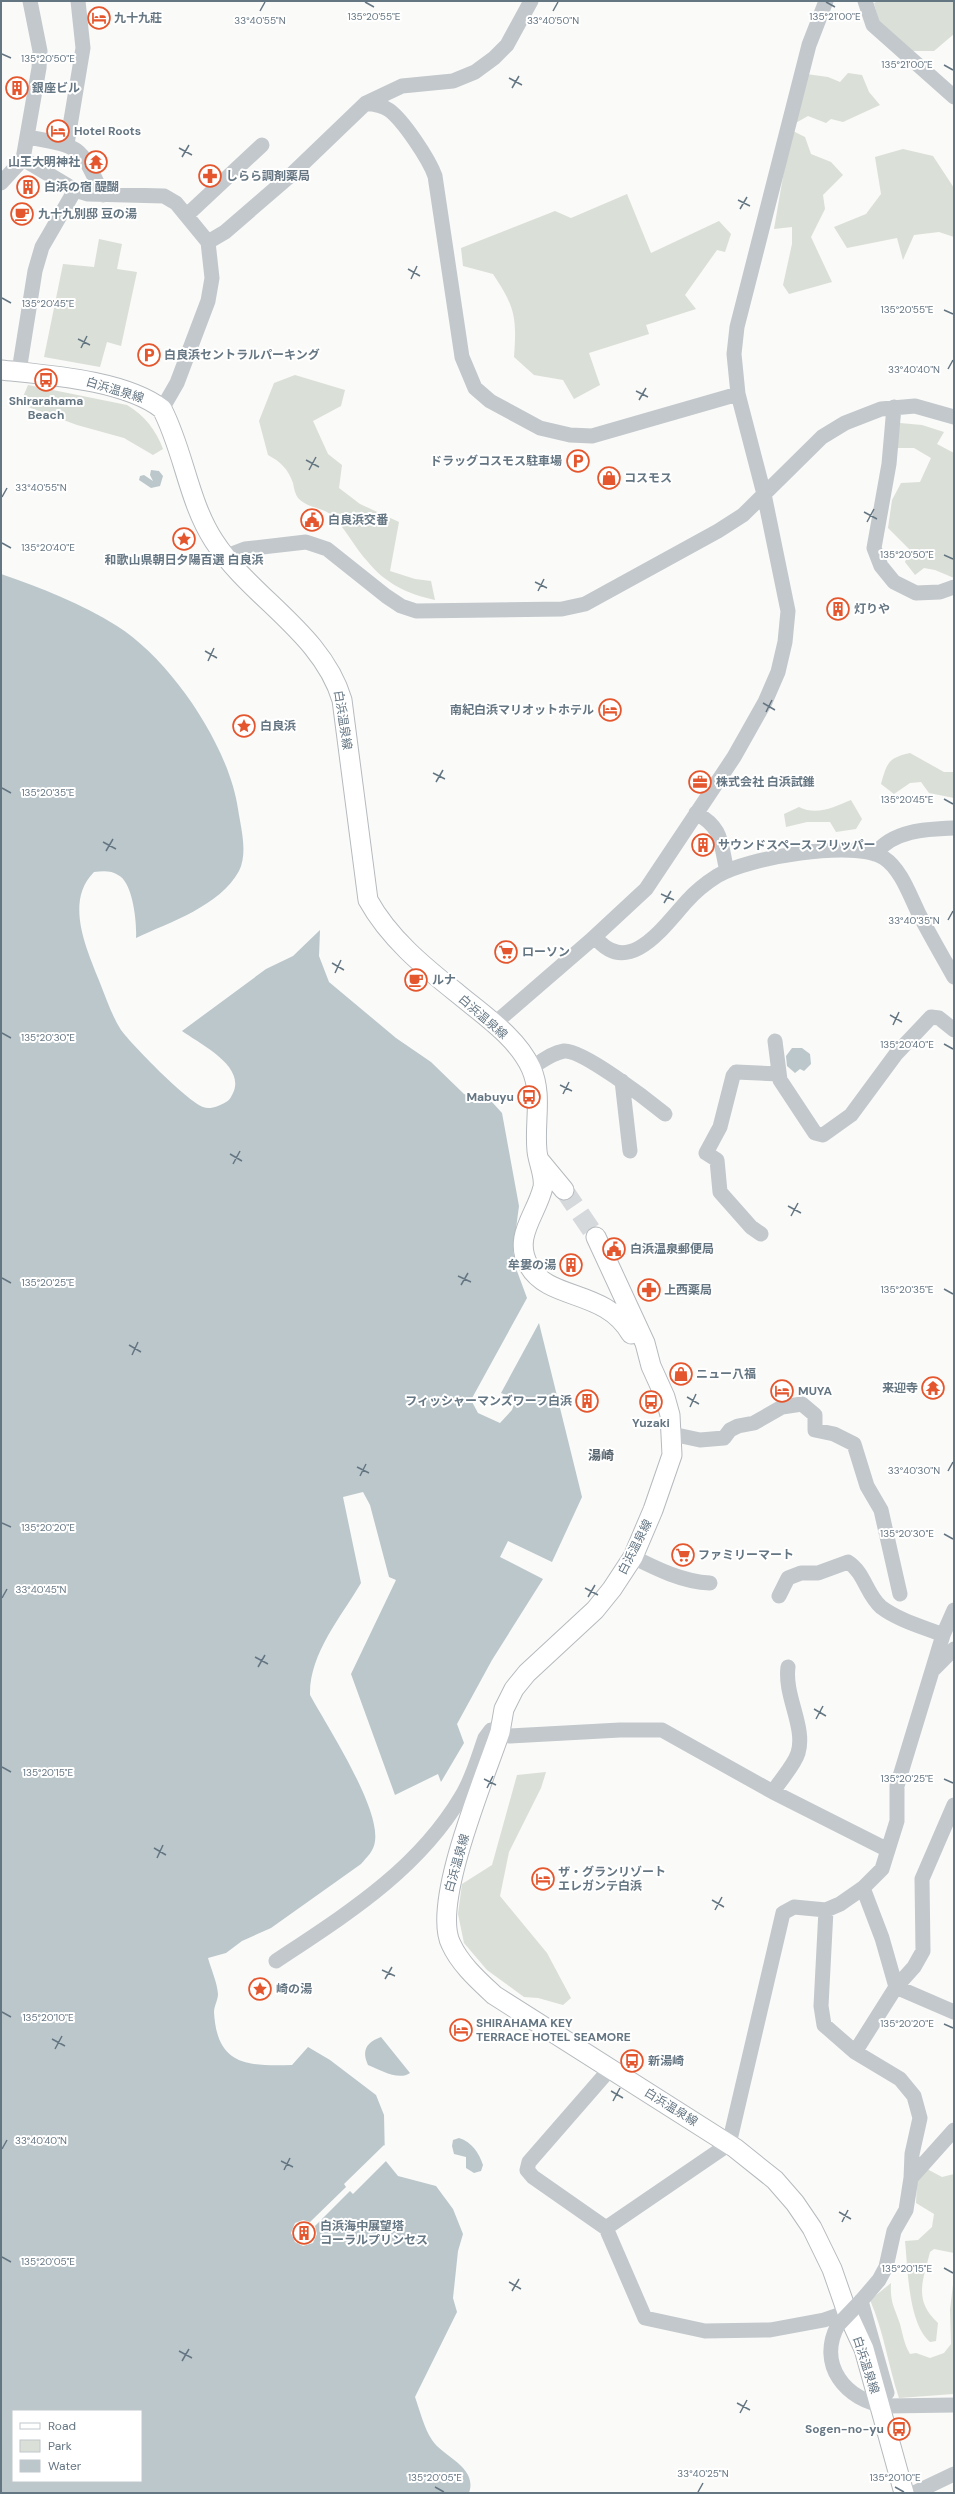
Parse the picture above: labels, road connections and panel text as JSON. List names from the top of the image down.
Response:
{
  "streets": {
    "main road": ["白浜温泉線"]
  },
  "districts": ["湯崎"],
  "places": {
    "hotel": [
      "九十九莊",
      "Hotel Roots",
      "南紀白浜マリオットホテル",
      "MUYA",
      "ザ・グランリゾート エレガンテ白浜",
      "SHIRAHAMA KEY TERRACE HOTEL SEAMORE"
    ],
    "building": [
      "銀座ビル",
      "白浜の宿 醍醐",
      "灯りや",
      "サウンドスペース フリッパー",
      "牟婁の湯",
      "フィッシャーマンズワーフ白浜",
      "白浜海中展望塔 コーラルプリンセス"
    ],
    "temple": ["山王大明神社", "来迎寺"],
    "pharmacy": ["しらら調剤薬局", "上西薬局"],
    "cafe": ["九十九別邸 豆の湯", "ルナ"],
    "parking": ["白良浜セントラルパーキング", "ドラッグコスモス駐車場"],
    "bus stop": [
      "Shirarahama Beach",
      "Mabuyu",
      "Yuzaki",
      "新湯崎",
      "Sogen-no-yu"
    ],
    "shop": ["コスモス", "ニュー八福"],
    "public building": ["白良浜交番", "白浜温泉郵便局"],
    "place": ["和歌山県朝日夕陽百選 白良浜", "白良浜", "崎の湯"],
    "office": ["株式会社 白浜試錐"],
    "supermarket": ["ローソン", "ファミリーマート"]
  },
  "legend": ["Road", "Park", "Water"],
  "coordinates": [
    "135°20'55\"E",
    "135°21'00\"E",
    "33°40'55\"N",
    "33°40'50\"N",
    "135°20'50\"E",
    "135°20'45\"E",
    "33°40'40\"N",
    "135°20'40\"E",
    "135°20'35\"E",
    "33°40'35\"N",
    "135°20'30\"E",
    "135°20'25\"E",
    "33°40'30\"N",
    "135°20'20\"E",
    "33°40'45\"N",
    "135°20'15\"E",
    "135°20'10\"E",
    "135°20'05\"E",
    "33°40'25\"N"
  ]
}
